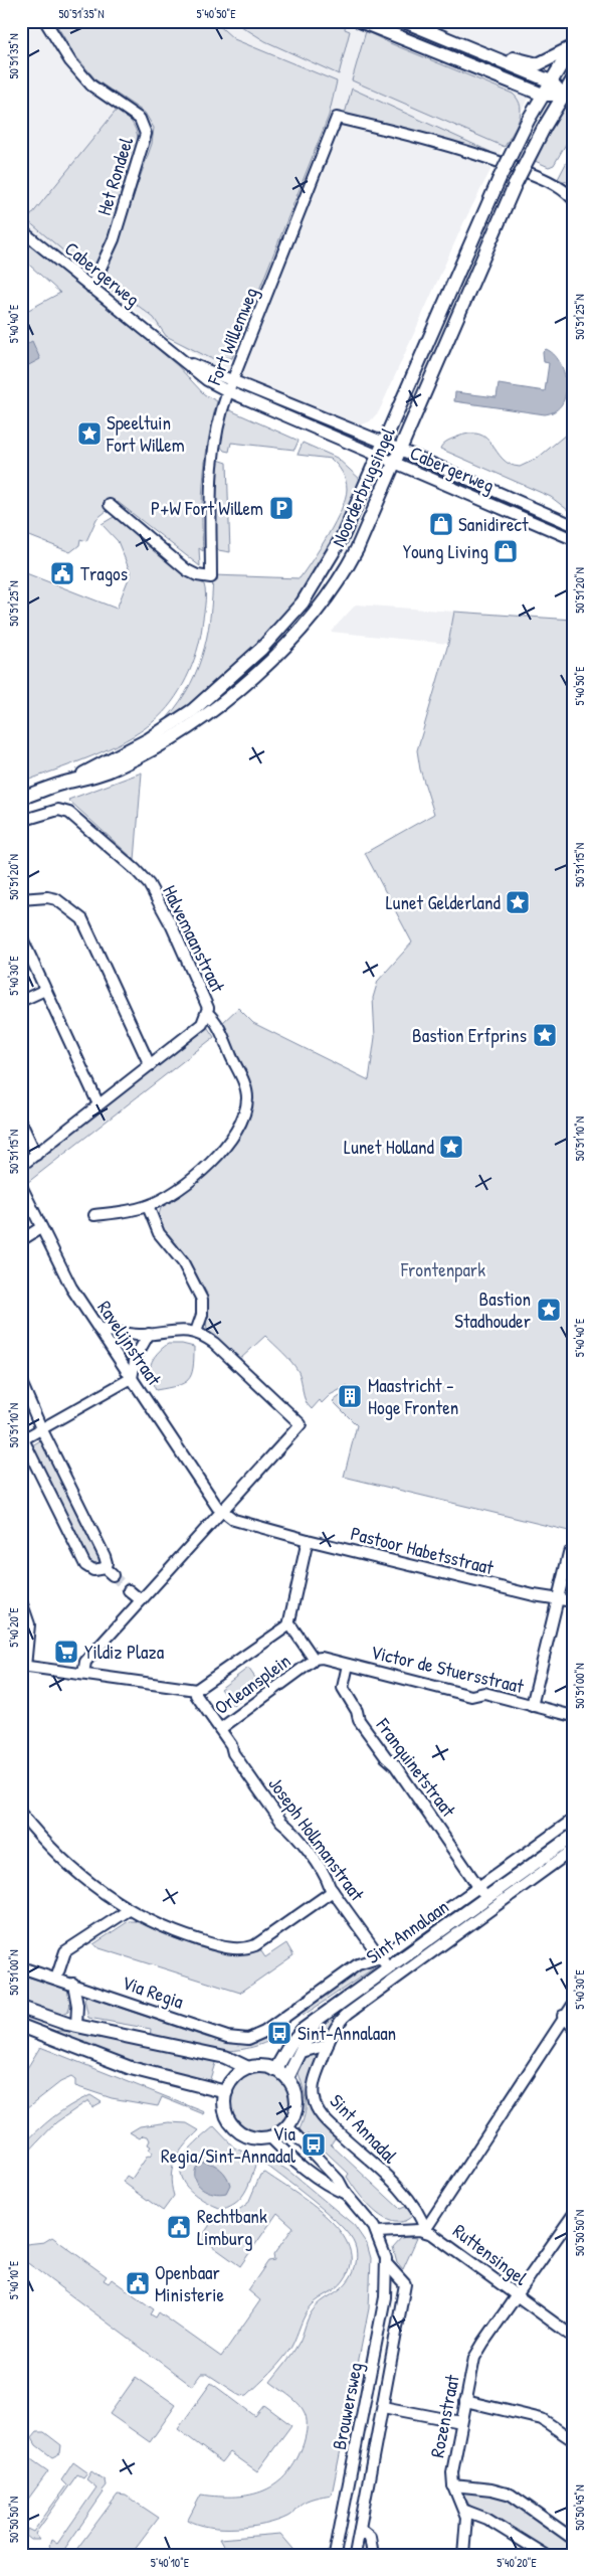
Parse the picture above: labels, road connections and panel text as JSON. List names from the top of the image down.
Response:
{
  "streets": {
    "main road": ["Noorderbrugsingel", "Sint Annalaan"],
    "street": [
      "Het Rondeel",
      "Cabergerweg",
      "Fort Willemweg",
      "Halvemaanstraat",
      "Ravelijnstraat",
      "Pastoor Habetsstraat",
      "Victor de Stuersstraat",
      "Orleansplein",
      "Franquinetstraat",
      "Joseph Hollmanstraat",
      "Via Regia",
      "Sint Annadal",
      "Ruttensingel",
      "Brouwersweg",
      "Rozenstraat"
    ]
  },
  "crossings": [
    ["Het Rondeel", "Cabergerweg"],
    ["Cabergerweg", "Fort Willemweg"],
    ["Cabergerweg", "Noorderbrugsingel"],
    ["Ravelijnstraat", "Pastoor Habetsstraat"],
    ["Victor de Stuersstraat", "Orleansplein"],
    ["Victor de Stuersstraat", "Franquinetstraat"],
    ["Orleansplein", "Joseph Hollmanstraat"],
    ["Franquinetstraat", "Sint Annalaan"],
    ["Joseph Hollmanstraat", "Sint Annalaan"],
    ["Sint Annalaan", "Via Regia"],
    ["Sint Annalaan", "Sint Annadal"],
    ["Sint Annadal", "Ruttensingel"],
    ["Ruttensingel", "Brouwersweg"],
    ["Ruttensingel", "Rozenstraat"]
  ],
  "parks": ["Frontenpark"],
  "places": {
    "place": [
      "Speeltuin Fort Willem",
      "Lunet Gelderland",
      "Bastion Erfprins",
      "Lunet Holland",
      "Bastion Stadhouder"
    ],
    "parking": ["P+W Fort Willem"],
    "shop": ["Sanidirect", "Young Living"],
    "public building": ["Tragos", "Rechtbank Limburg", "Openbaar Ministerie"],
    "building": ["Maastricht - Hoge Fronten"],
    "supermarket": ["Yildiz Plaza"],
    "bus stop": ["Sint-Annalaan", "Via Regia/Sint-Annadal"]
  },
  "coordinates": [
    "50°51'35\"N",
    "5°40'50\"E",
    "50°51'25\"N",
    "5°40'40\"E",
    "50°51'20\"N",
    "50°51'15\"N",
    "5°40'30\"E",
    "50°51'10\"N",
    "5°40'20\"E",
    "50°51'00\"N",
    "50°50'50\"N",
    "5°40'10\"E",
    "50°50'45\"N"
  ]
}
